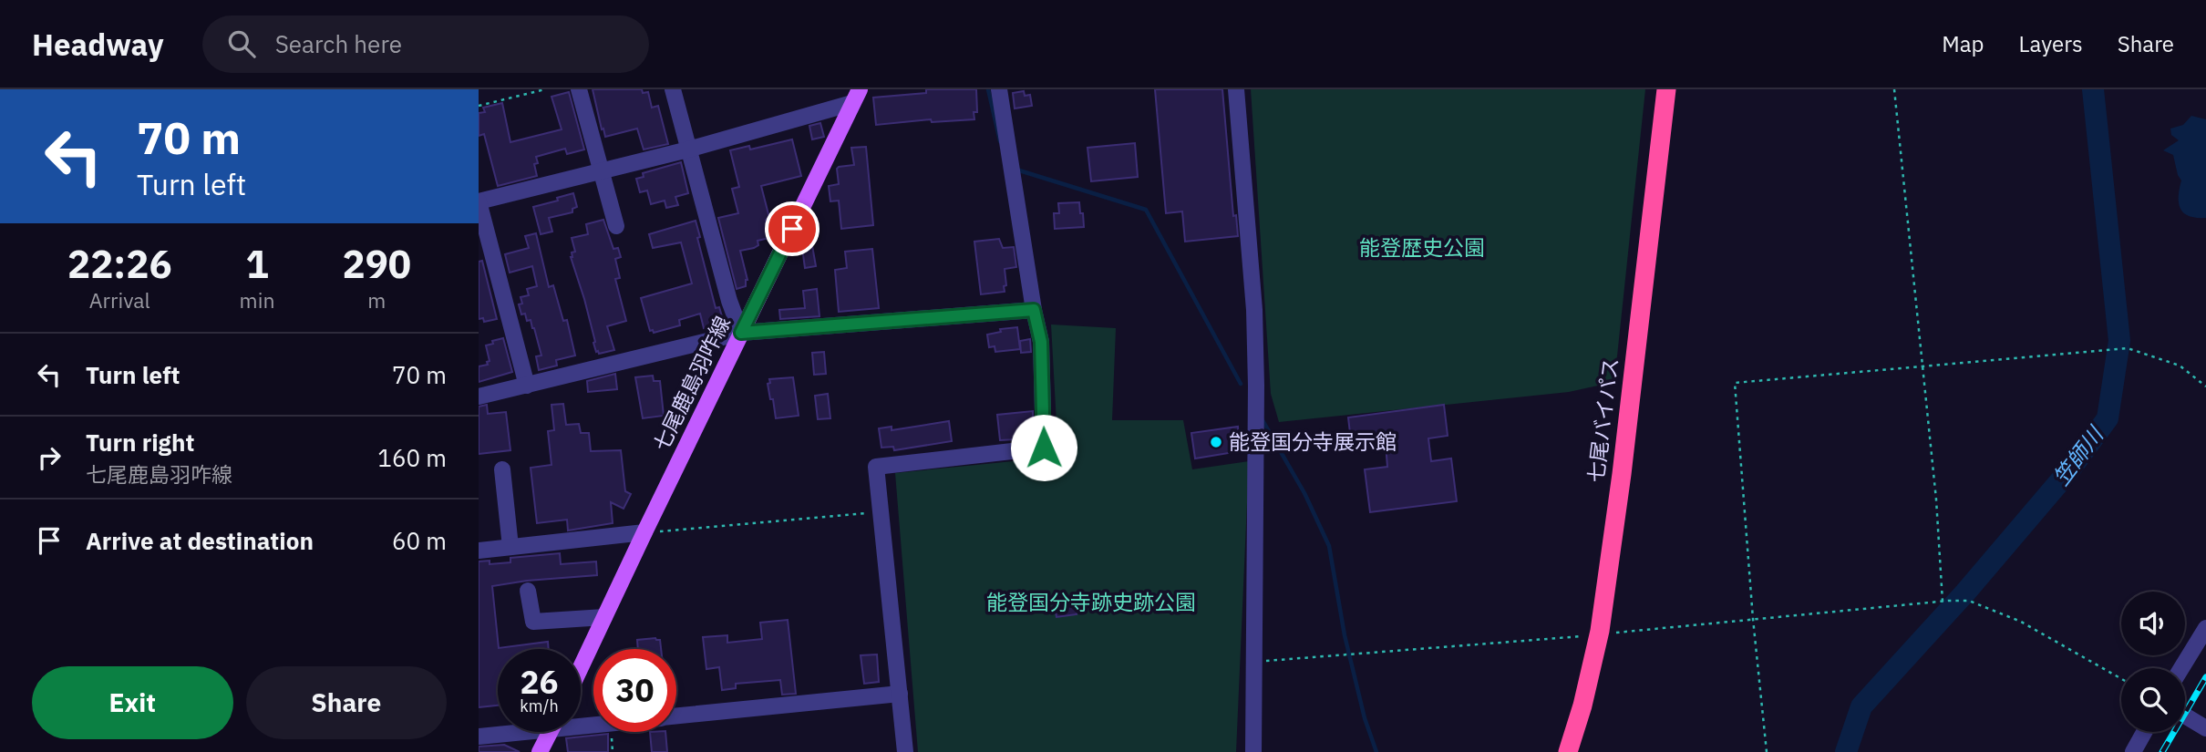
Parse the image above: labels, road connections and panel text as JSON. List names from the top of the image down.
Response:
{
  "streets": {
    "highway": ["七尾バイパス"],
    "main road": ["七尾鹿島羽咋線"]
  },
  "water": ["笠師川"],
  "parks": ["能登歴史公園", "能登国分寺跡史跡公園"],
  "places": ["能登国分寺展示館"],
  "page": {
    "header": "Headway",
    "search": "Search here",
    "nav": ["Map", "Layers", "Share"],
    "turn": ["70 m", "Turn left"],
    "eta": [
      "22:26",
      "Arrival",
      "1",
      "min",
      "290",
      "m"
    ],
    "list": [
      {
        "name": "Turn left",
        "value": "70 m"
      },
      {
        "name": "Turn right",
        "note": "七尾鹿島羽咋線",
        "value": "160 m"
      },
      {
        "name": "Arrive at destination",
        "value": "60 m"
      }
    ],
    "speed": "26 km/h",
    "limit": "30",
    "buttons": ["Exit", "Share"]
  }
}
